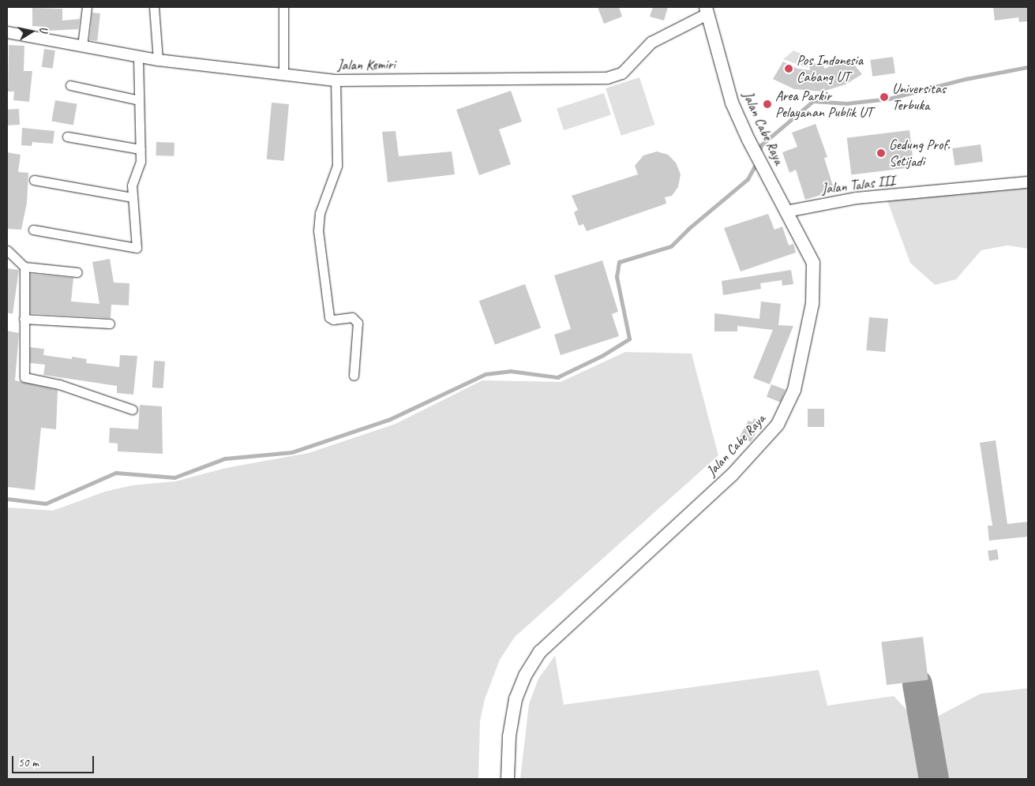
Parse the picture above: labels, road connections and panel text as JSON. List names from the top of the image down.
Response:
{
  "streets": {
    "main road": ["Jalan Cabe Raya"],
    "street": ["Jalan Kemiri", "Jalan Talas III"]
  },
  "crossings": [
    ["Jalan Kemiri", "Jalan Cabe Raya"],
    ["Jalan Cabe Raya", "Jalan Talas III"]
  ],
  "places": [
    "Pos Indonesia Cabang UT",
    "Universitas Terbuka",
    "Area Parkir Pelayanan Publik UT",
    "Gedung Prof. Setijadi"
  ],
  "scale_bar": "50 m",
  "north": "right"
}
